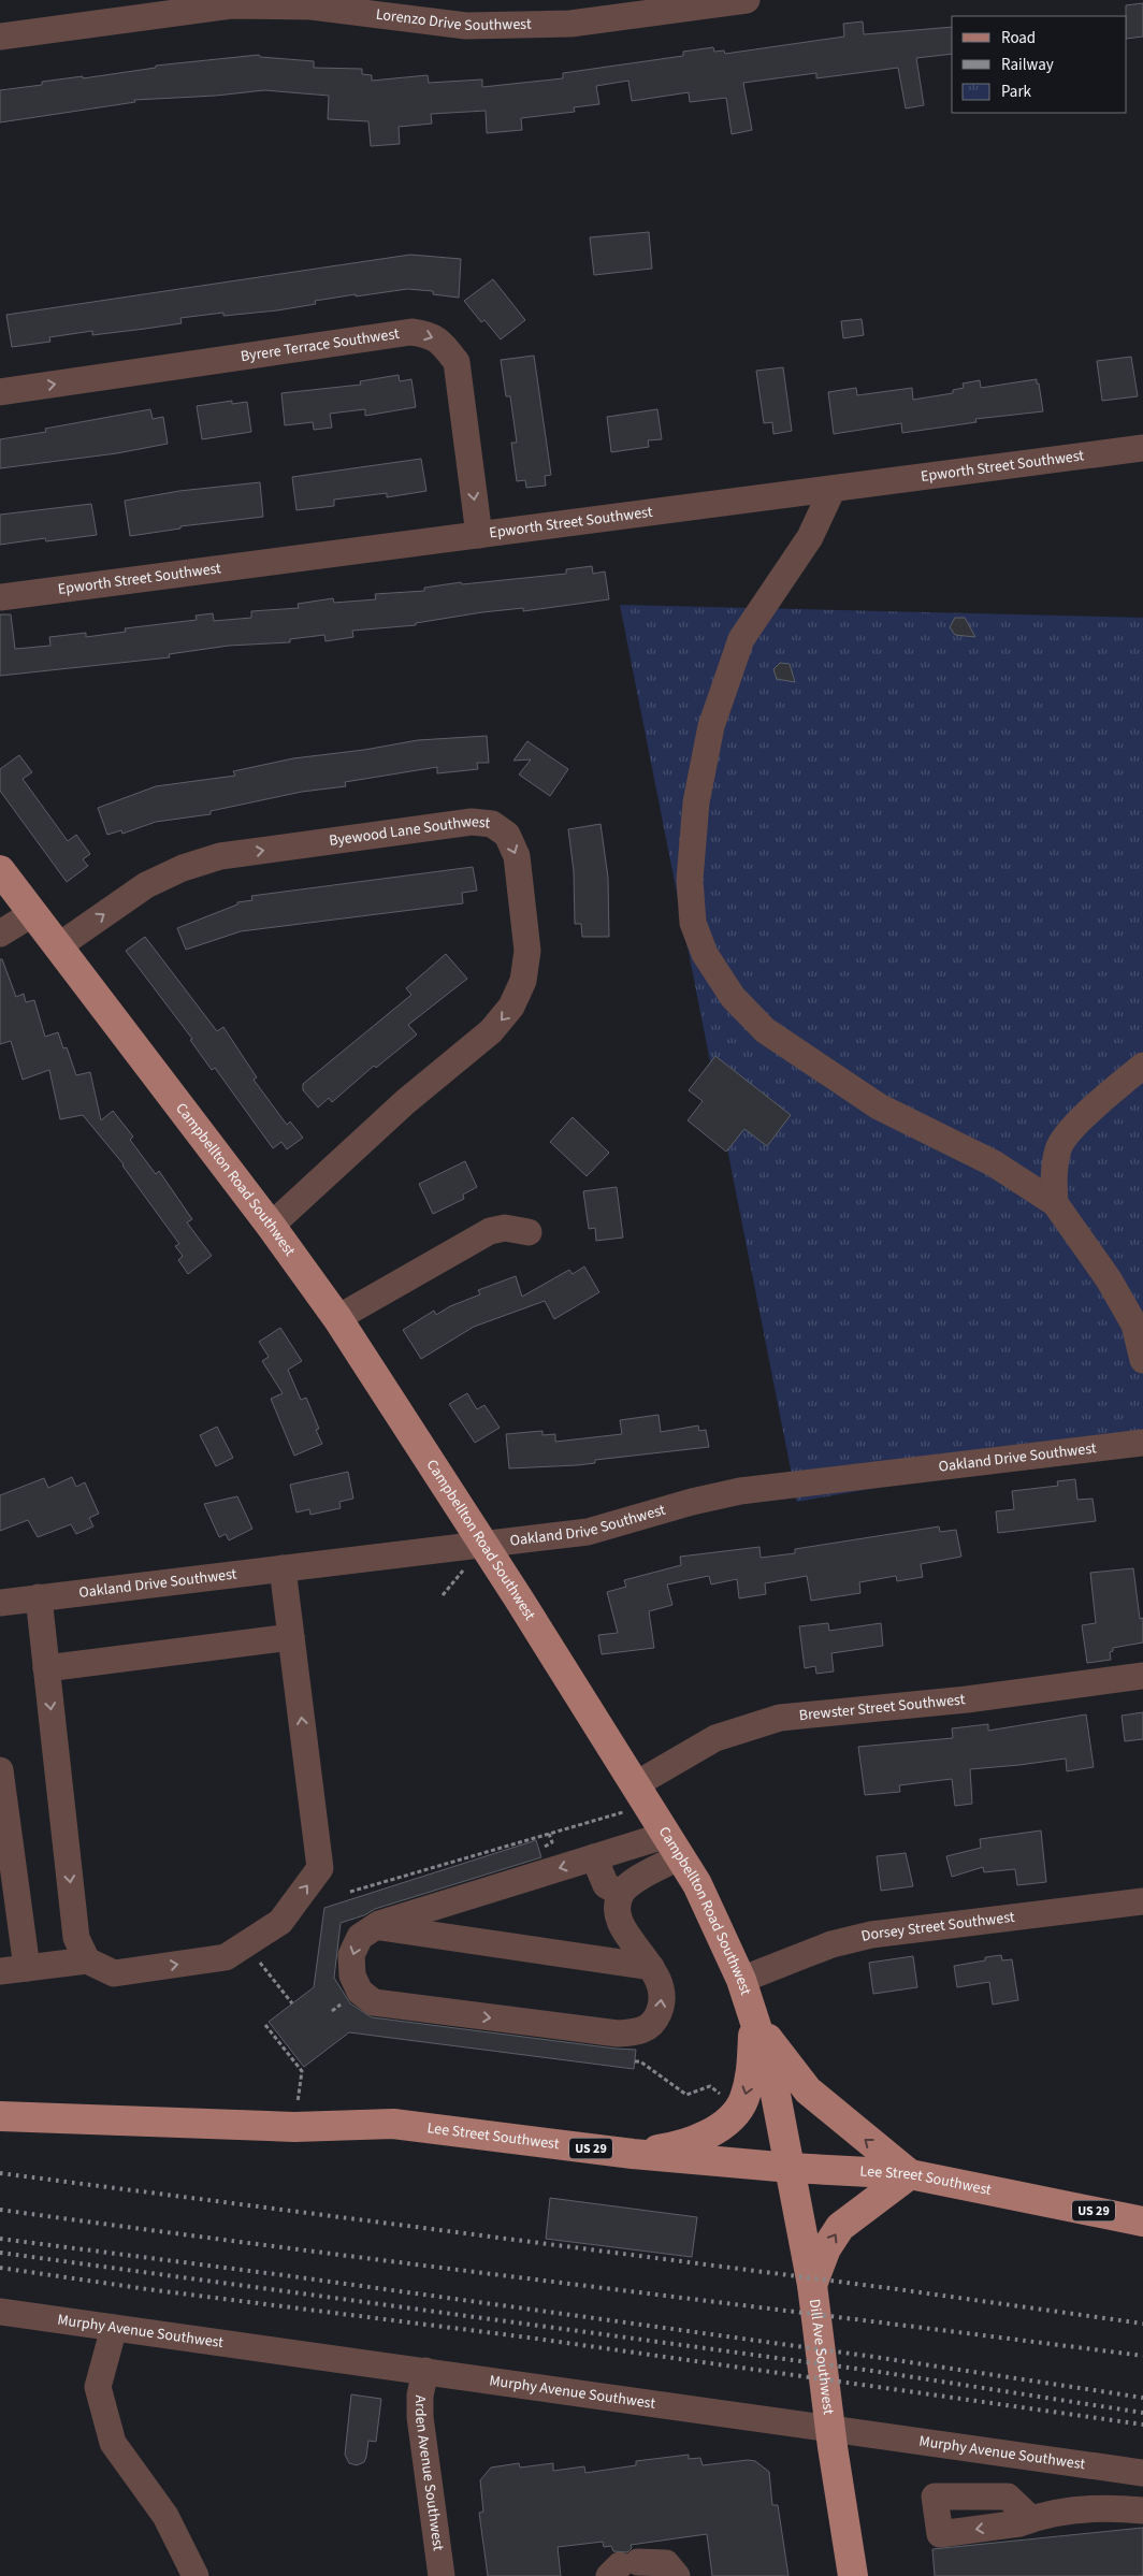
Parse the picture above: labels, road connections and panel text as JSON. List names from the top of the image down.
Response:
{
  "streets": {
    "main road": [
      "Campbellton Road Southwest",
      "Lee Street Southwest",
      "US 29",
      "Dill Ave Southwest"
    ],
    "street": [
      "Lorenzo Drive Southwest",
      "Byrere Terrace Southwest",
      "Epworth Street Southwest",
      "Byewood Lane Southwest",
      "Oakland Drive Southwest",
      "Brewster Street Southwest",
      "Dorsey Street Southwest",
      "Murphy Avenue Southwest",
      "Arden Avenue Southwest"
    ]
  },
  "crossings": [
    ["Byrere Terrace Southwest", "Epworth Street Southwest"],
    ["Byewood Lane Southwest", "Campbellton Road Southwest"],
    ["Campbellton Road Southwest", "Oakland Drive Southwest"],
    ["Campbellton Road Southwest", "Brewster Street Southwest"],
    ["Campbellton Road Southwest", "Dorsey Street Southwest"],
    ["Campbellton Road Southwest", "Lee Street Southwest"],
    ["Campbellton Road Southwest", "Dill Ave Southwest"],
    ["Murphy Avenue Southwest", "Dill Ave Southwest"],
    ["Murphy Avenue Southwest", "Arden Avenue Southwest"]
  ],
  "legend": ["Road", "Railway", "Park"]
}
